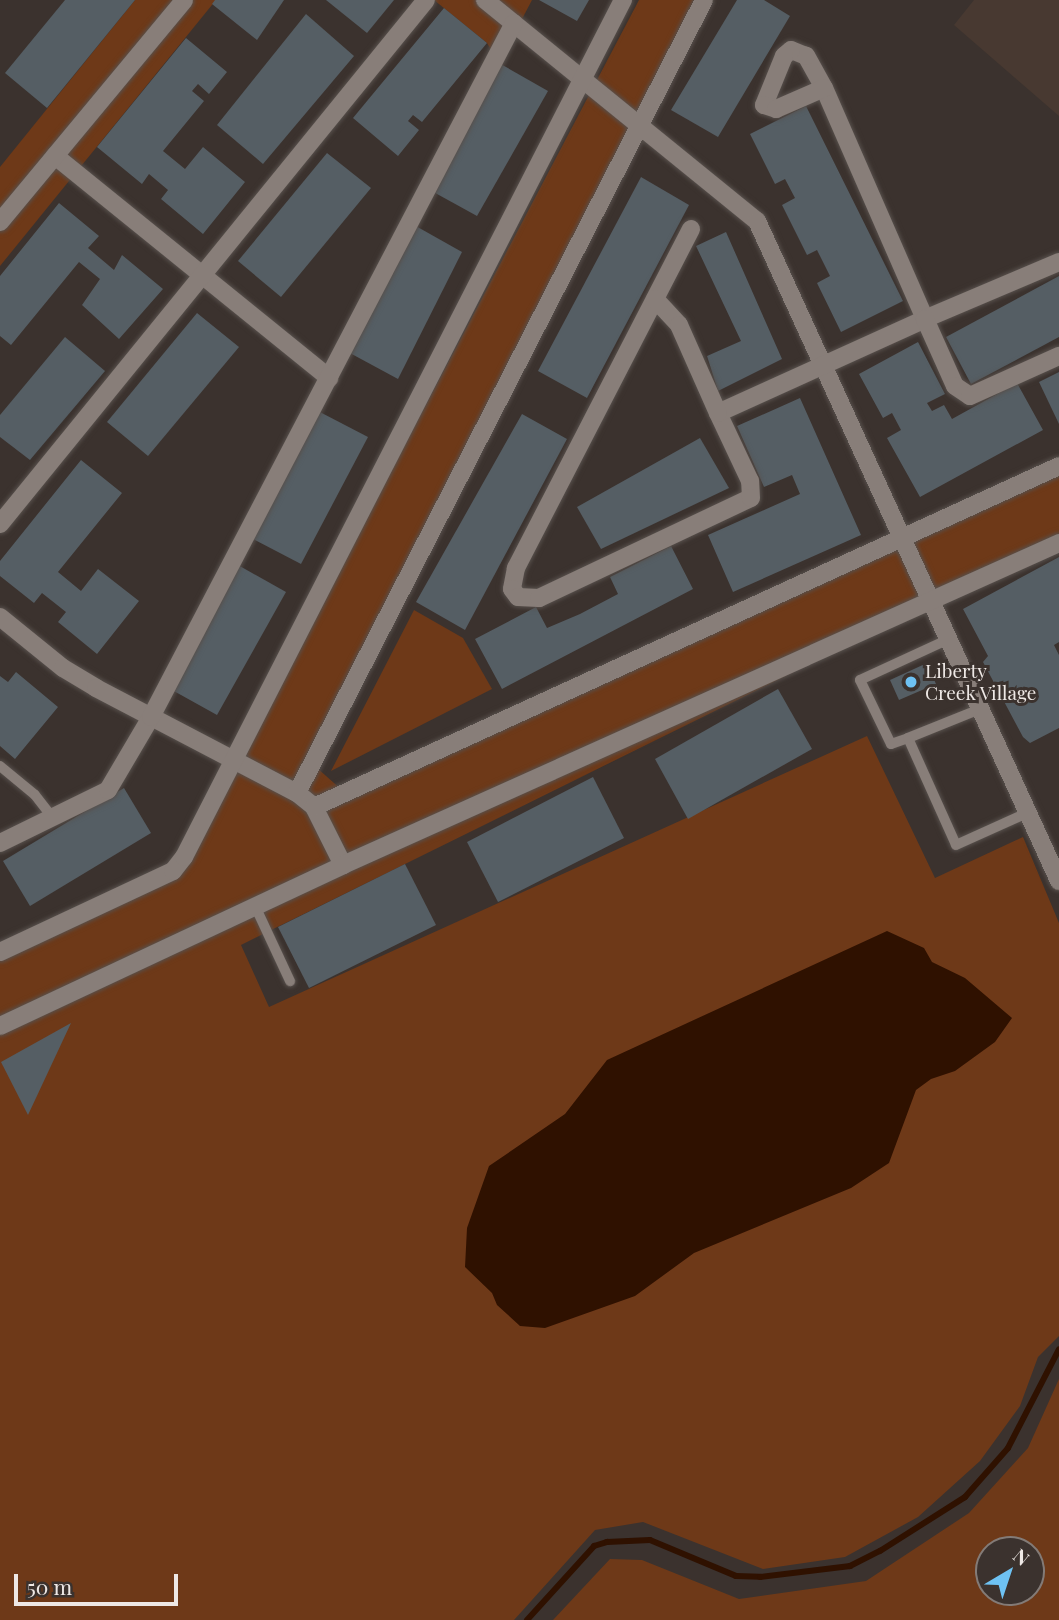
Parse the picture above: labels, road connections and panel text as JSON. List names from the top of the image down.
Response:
{
  "places": ["Liberty Creek Village"],
  "scale_bar": "50 m",
  "north": "top right"
}
